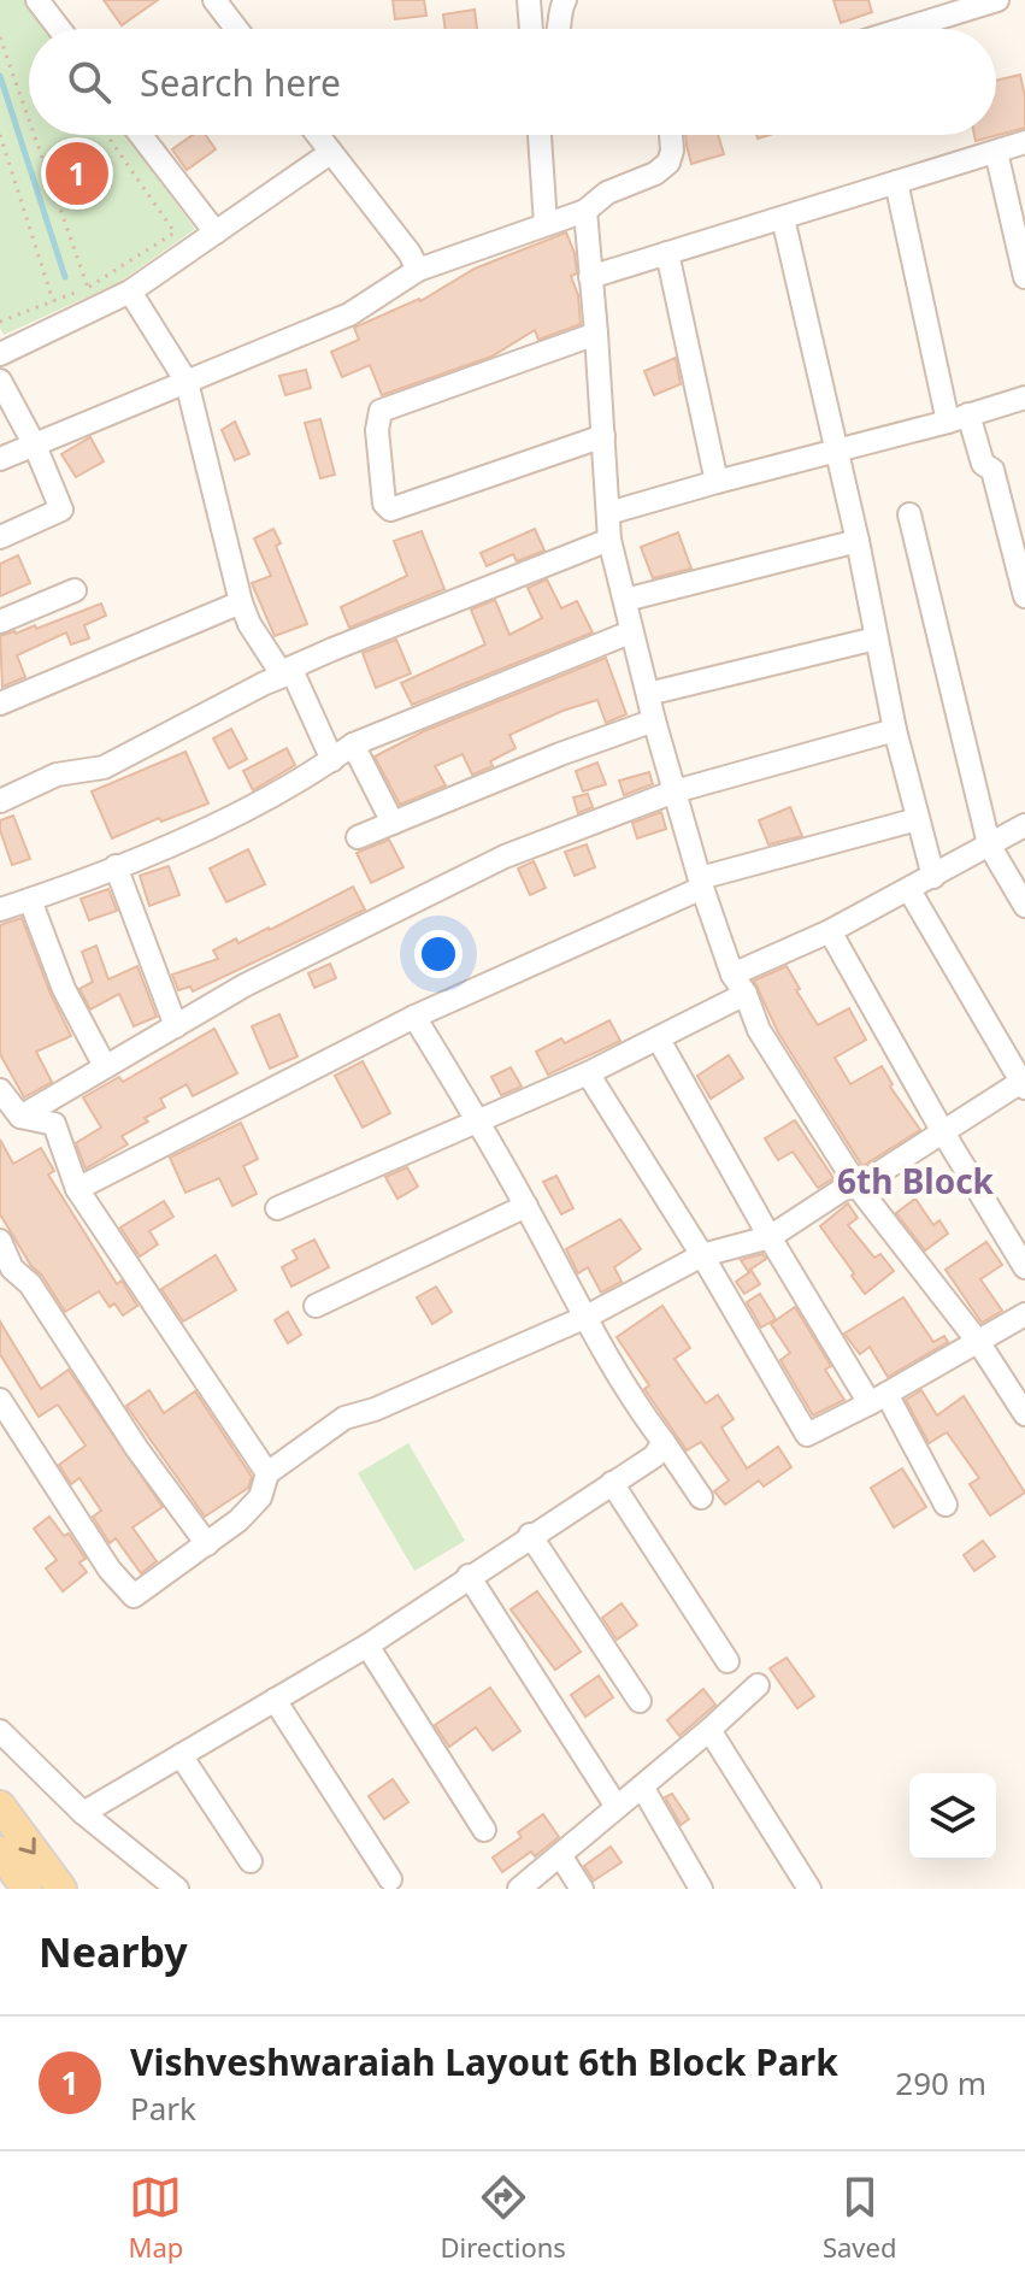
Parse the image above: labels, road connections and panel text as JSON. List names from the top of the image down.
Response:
{
  "districts": ["6th Block"],
  "page": {
    "search": "Search here",
    "pins": "1",
    "heading": "Nearby",
    "list": [
      {
        "mark": "1",
        "name": "Vishveshwaraiah Layout 6th Block Park",
        "note": "Park",
        "value": "290 m"
      }
    ],
    "nav": ["Map", "Directions", "Saved"]
  }
}
